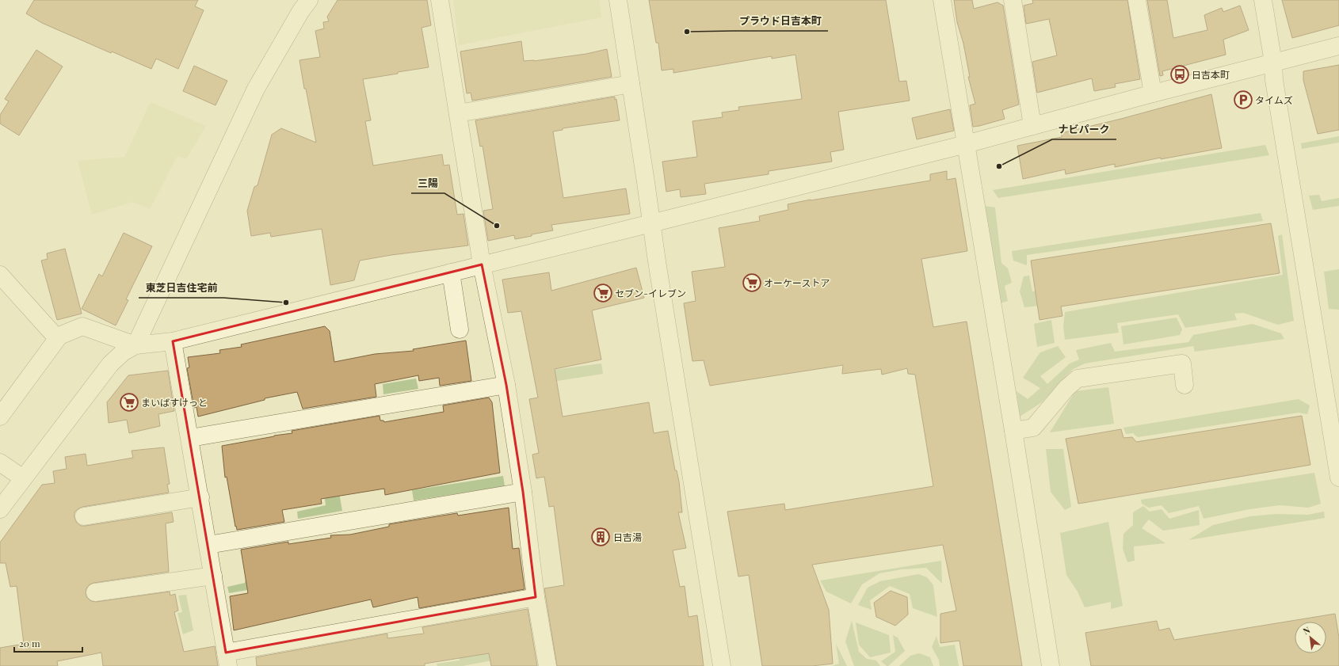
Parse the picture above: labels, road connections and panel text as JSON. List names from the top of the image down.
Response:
{
  "places": {
    "other": [
      "プラウド日吉本町",
      "ナビパーク",
      "三陽",
      "東芝日吉住宅前"
    ],
    "bus stop": ["日吉本町"],
    "parking": ["タイムズ"],
    "supermarket": ["オーケーストア", "セブン-イレブン", "まいばすけっと"],
    "building": ["日吉湯"]
  },
  "scale_bar": "20 m",
  "north": "top left"
}
